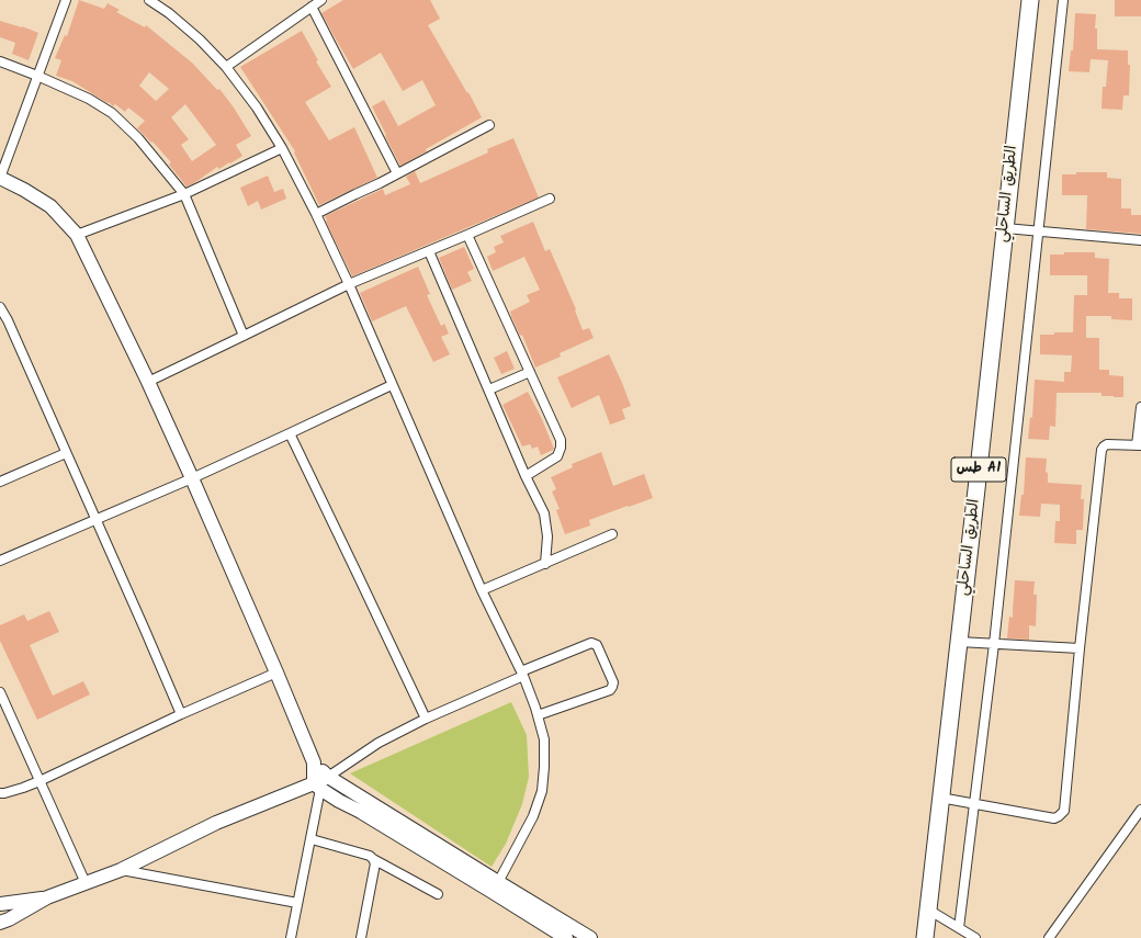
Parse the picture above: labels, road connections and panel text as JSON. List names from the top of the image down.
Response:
{
  "streets": {
    "highway": ["الطريق الساحلي", "طس A1"]
  }
}
